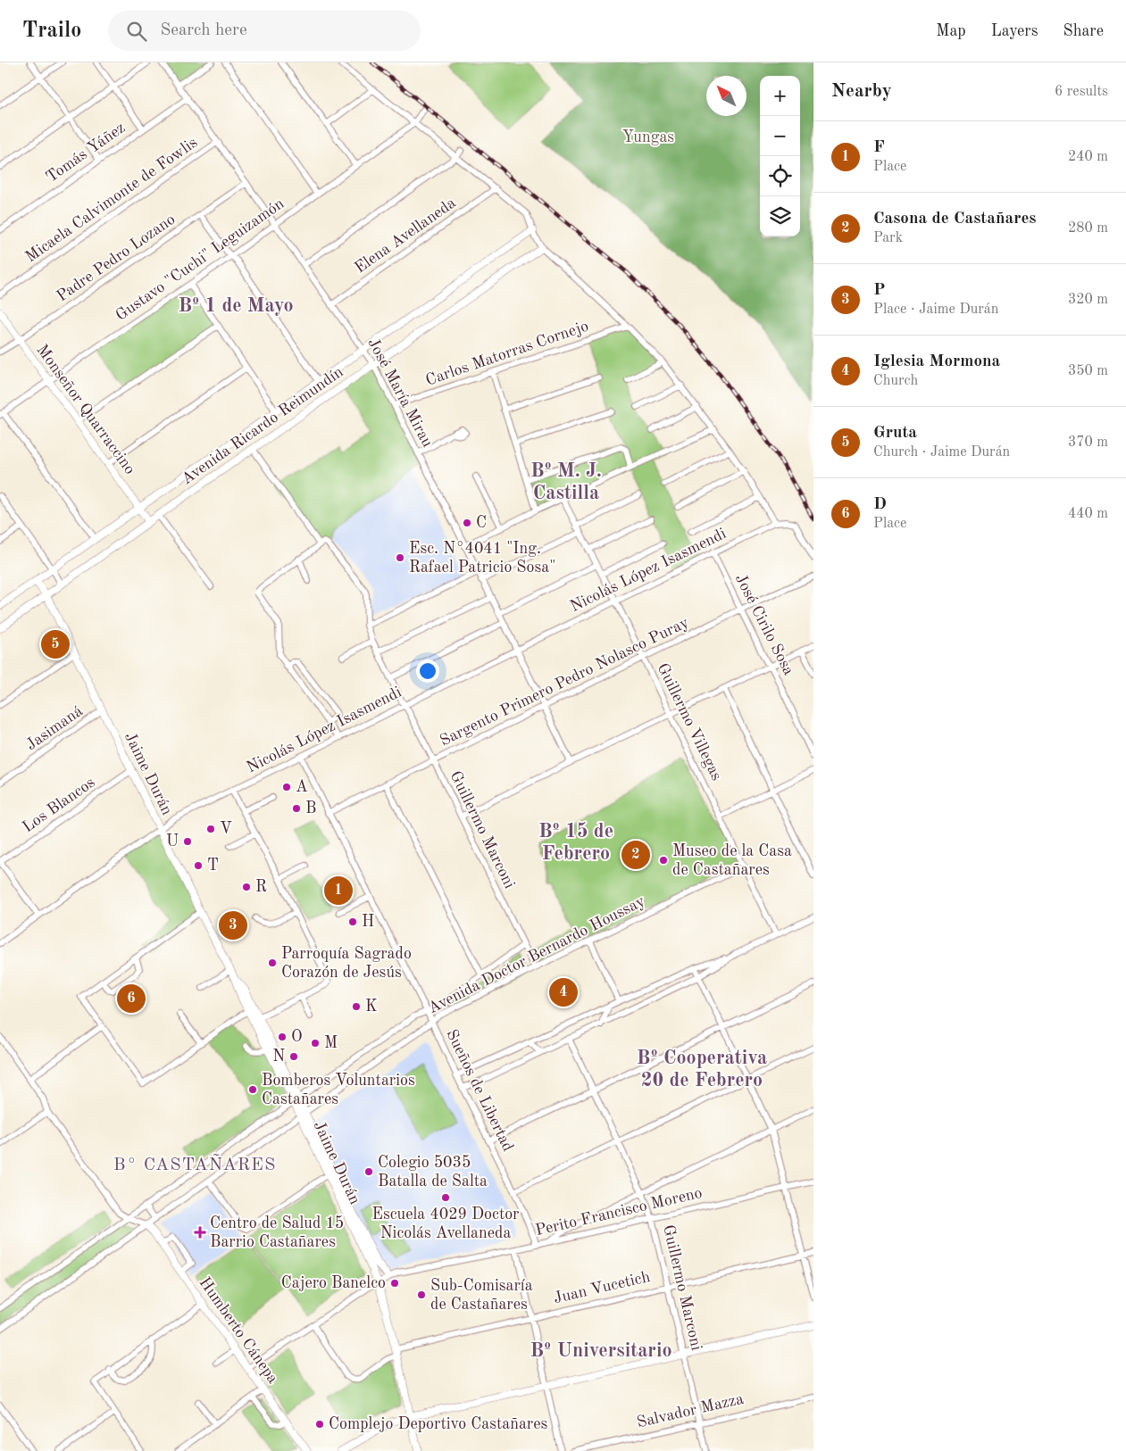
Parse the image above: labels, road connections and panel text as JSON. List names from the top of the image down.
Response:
{
  "streets": {
    "street": [
      "Tomás Yáñez",
      "Micaela Calvimonte de Fowlis",
      "Elena Avellaneda",
      "Padre Pedro Lozano",
      "Gustavo \"Cuchi\" Leguizamón",
      "Carlos Matorras Cornejo",
      "José María Mirau",
      "Monseñor Quarraccino",
      "Avenida Ricardo Reimundín",
      "Nicolás López Isasmendi",
      "José Cirilo Sosa",
      "Sargento Primero Pedro Nolasco Puray",
      "Guillermo Villegas",
      "Jasimaná",
      "Jaime Durán",
      "Los Blancos",
      "Guillermo Marconi",
      "Avenida Doctor Bernardo Houssay",
      "Sueños de Libertad",
      "Perito Francisco Moreno",
      "Juan Vucetich",
      "Humberto Cánepa",
      "Salvador Mazza"
    ]
  },
  "crossings": [
    ["Tomás Yáñez", "José María Mirau"],
    ["Micaela Calvimonte de Fowlis", "José María Mirau"],
    ["Elena Avellaneda", "José María Mirau"],
    ["Padre Pedro Lozano", "José María Mirau"],
    ["Padre Pedro Lozano", "Monseñor Quarraccino"],
    ["Gustavo \"Cuchi\" Leguizamón", "José María Mirau"],
    ["Gustavo \"Cuchi\" Leguizamón", "Monseñor Quarraccino"],
    ["Carlos Matorras Cornejo", "José María Mirau"],
    ["José María Mirau", "Avenida Ricardo Reimundín"],
    ["José María Mirau", "Nicolás López Isasmendi"],
    ["José María Mirau", "Sargento Primero Pedro Nolasco Puray"],
    ["Monseñor Quarraccino", "Avenida Ricardo Reimundín"],
    ["Avenida Ricardo Reimundín", "Jaime Durán"],
    ["Nicolás López Isasmendi", "José Cirilo Sosa"],
    ["Nicolás López Isasmendi", "Guillermo Villegas"],
    ["Nicolás López Isasmendi", "Jaime Durán"],
    ["Nicolás López Isasmendi", "Guillermo Marconi"],
    ["Nicolás López Isasmendi", "Sueños de Libertad"],
    ["José Cirilo Sosa", "Sargento Primero Pedro Nolasco Puray"],
    ["Sargento Primero Pedro Nolasco Puray", "Guillermo Villegas"],
    ["Sargento Primero Pedro Nolasco Puray", "Guillermo Marconi"],
    ["Sargento Primero Pedro Nolasco Puray", "Sueños de Libertad"],
    ["Guillermo Villegas", "Avenida Doctor Bernardo Houssay"],
    ["Jasimaná", "Jaime Durán"],
    ["Jaime Durán", "Los Blancos"],
    ["Jaime Durán", "Avenida Doctor Bernardo Houssay"],
    ["Jaime Durán", "Perito Francisco Moreno"],
    ["Jaime Durán", "Juan Vucetich"],
    ["Guillermo Marconi", "Avenida Doctor Bernardo Houssay"],
    ["Guillermo Marconi", "Perito Francisco Moreno"],
    ["Guillermo Marconi", "Juan Vucetich"],
    ["Guillermo Marconi", "Salvador Mazza"],
    ["Avenida Doctor Bernardo Houssay", "Sueños de Libertad"],
    ["Avenida Doctor Bernardo Houssay", "Humberto Cánepa"],
    ["Sueños de Libertad", "Perito Francisco Moreno"],
    ["Perito Francisco Moreno", "Juan Vucetich"],
    ["Perito Francisco Moreno", "Humberto Cánepa"]
  ],
  "districts": [
    "Bº 1 de Mayo",
    "Bº M. J. Castilla",
    "Bº 15 de Febrero",
    "Bº Cooperativa 20 de Febrero",
    "B° CASTAÑARES",
    "Bº Universitario"
  ],
  "parks": ["Yungas"],
  "places": {
    "other": [
      "C",
      "Esc. N°4041 \"Ing. Rafael Patricio Sosa\"",
      "A",
      "B",
      "V",
      "U",
      "Museo de la Casa de Castañares",
      "T",
      "R",
      "H",
      "Parroquía Sagrado Corazón de Jesús",
      "K",
      "O",
      "M",
      "N",
      "Bomberos Voluntarios Castañares",
      "Colegio 5035 Batalla de Salta",
      "Escuela 4029 Doctor Nicolás Avellaneda",
      "Cajero Banelco",
      "Sub-Comisaría de Castañares",
      "Complejo Deportivo Castañares"
    ],
    "health": ["Centro de Salud 15 Barrio Castañares"]
  },
  "north": "top left",
  "page": {
    "header": "Trailo",
    "search": "Search here",
    "nav": ["Map", "Layers", "Share"],
    "heading": ["Nearby", "6 results"],
    "map_buttons": ["+", "−"],
    "list": [
      {
        "mark": "1",
        "name": "F",
        "note": "Place",
        "value": "240 m"
      },
      {
        "mark": "2",
        "name": "Casona de Castañares",
        "note": "Park",
        "value": "280 m"
      },
      {
        "mark": "3",
        "name": "P",
        "note": "Place · Jaime Durán",
        "value": "320 m"
      },
      {
        "mark": "4",
        "name": "Iglesia Mormona",
        "note": "Church",
        "value": "350 m"
      },
      {
        "mark": "5",
        "name": "Gruta",
        "note": "Church · Jaime Durán",
        "value": "370 m"
      },
      {
        "mark": "6",
        "name": "D",
        "note": "Place",
        "value": "440 m"
      }
    ],
    "pins": [
      "5",
      "2",
      "1",
      "3",
      "4",
      "6"
    ]
  }
}
